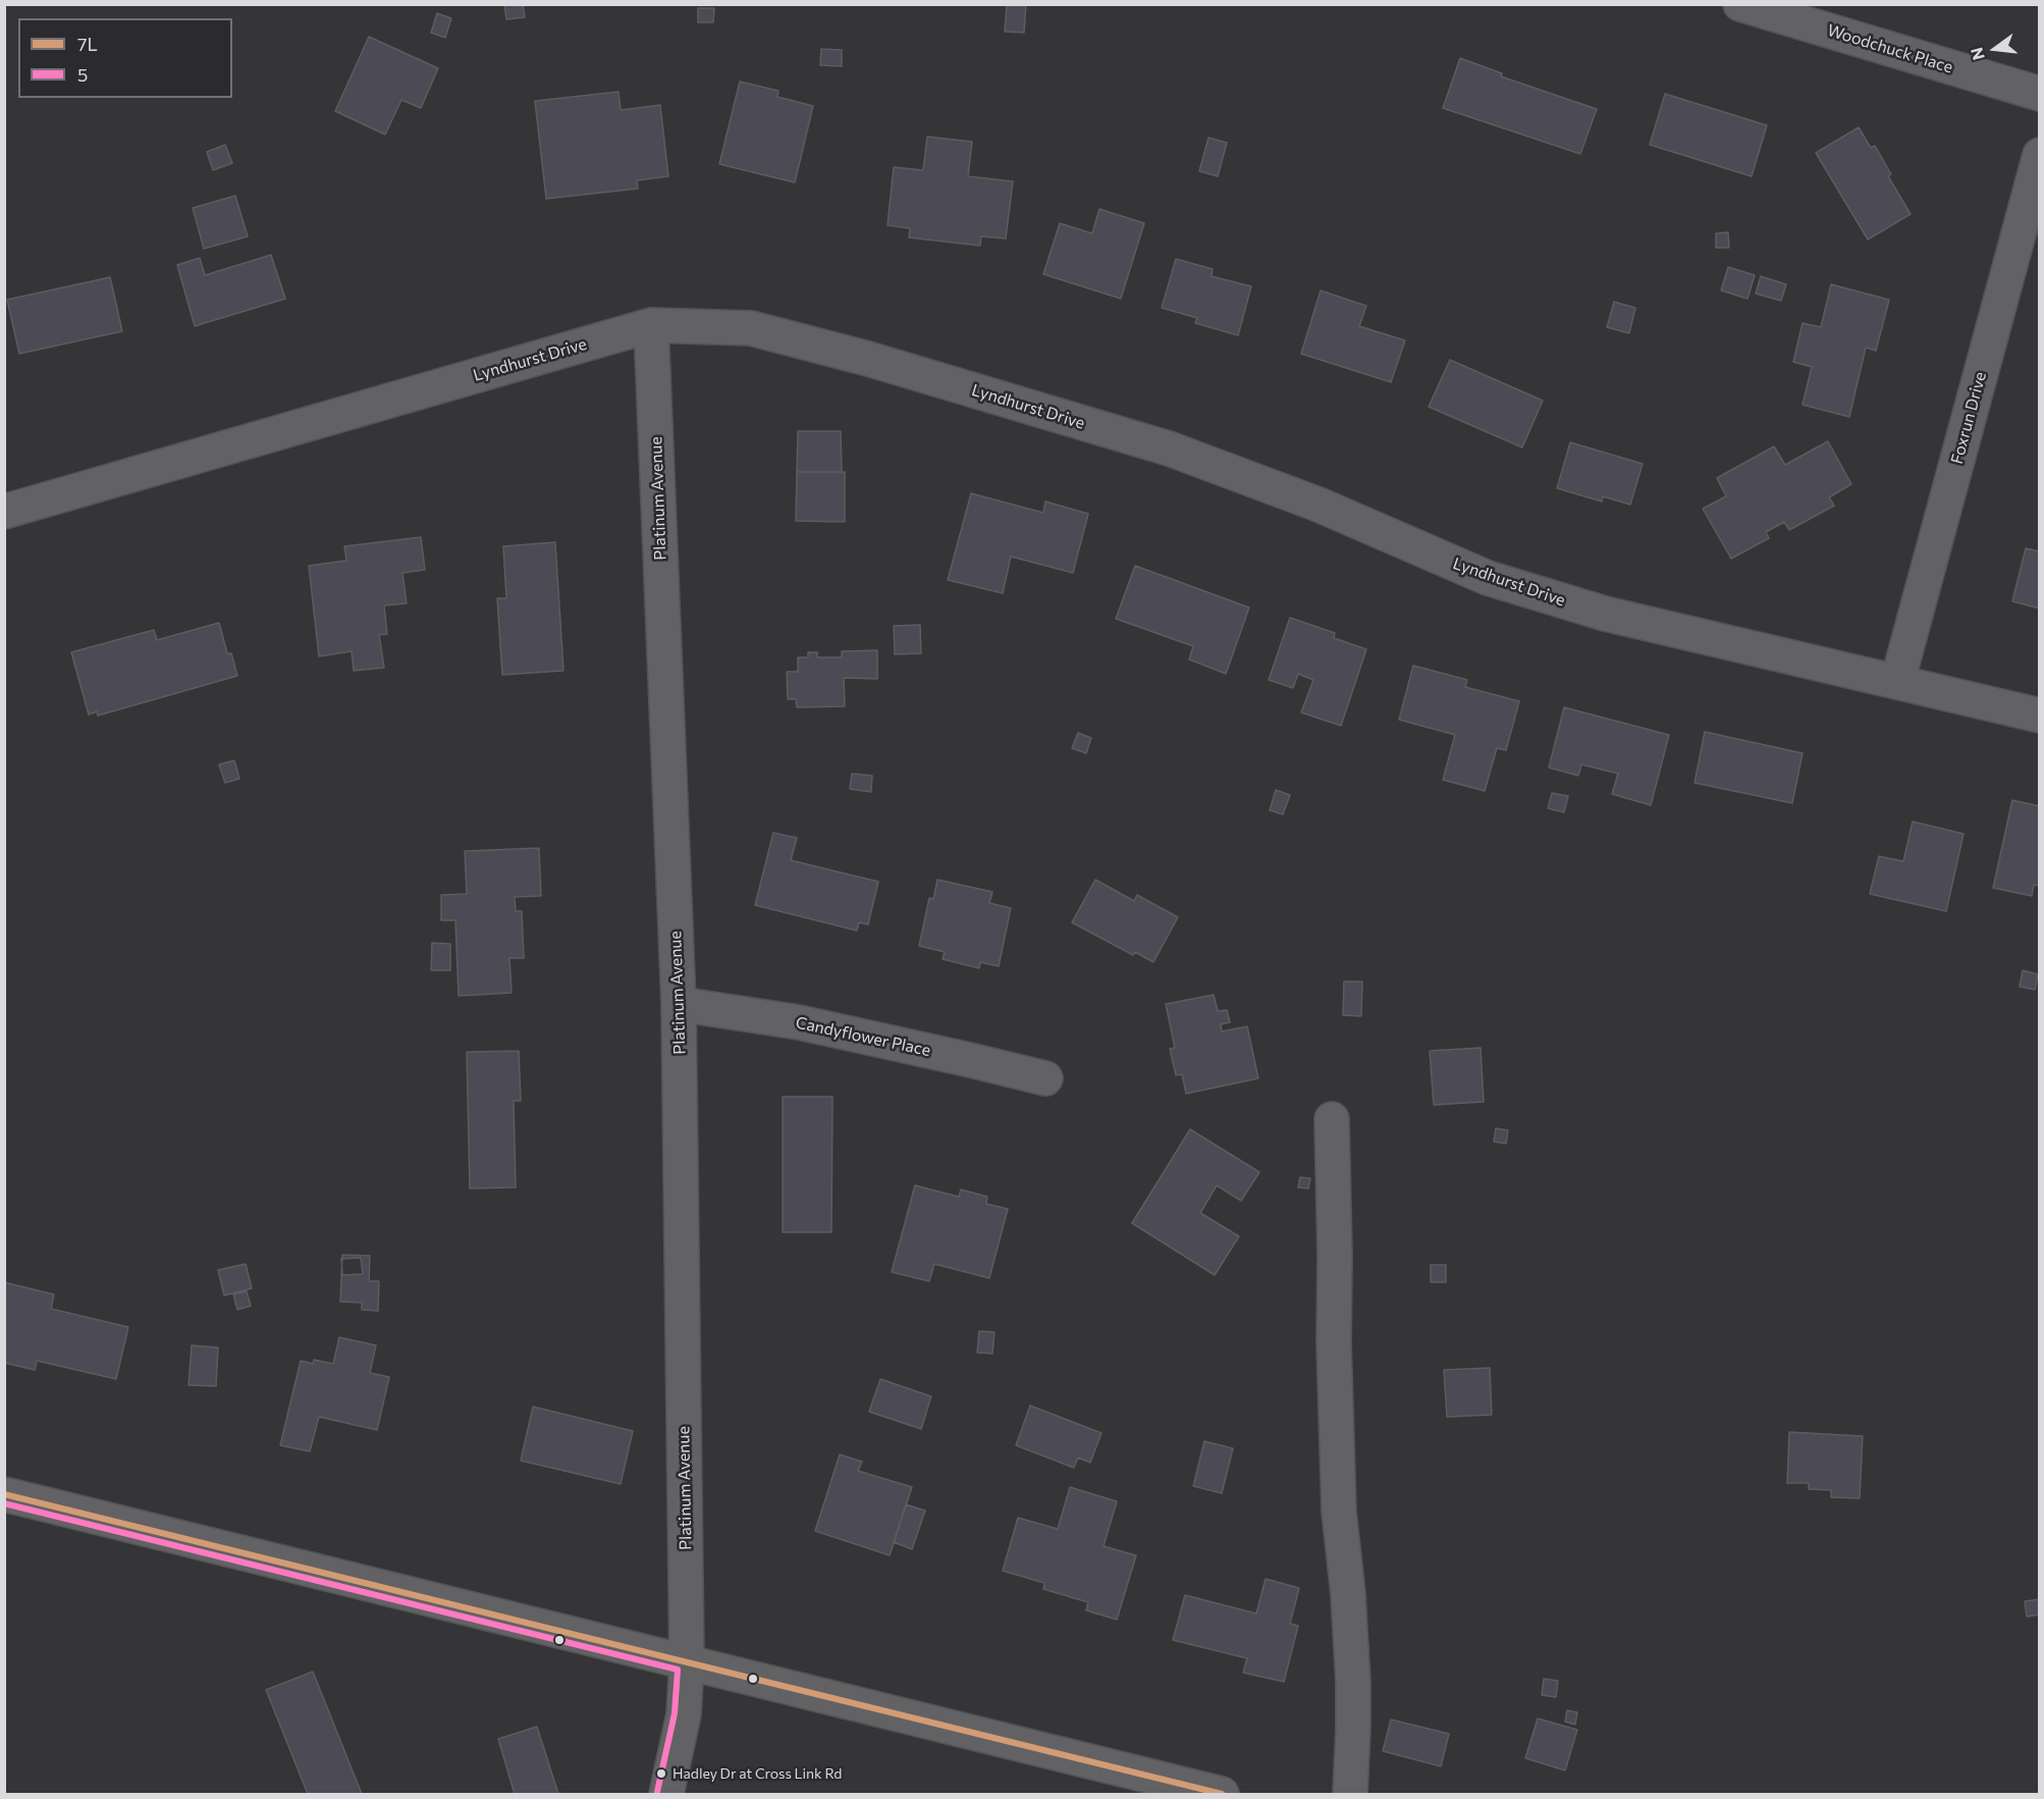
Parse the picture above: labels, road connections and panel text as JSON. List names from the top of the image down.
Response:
{
  "streets": {
    "street": [
      "Woodchuck Place",
      "Lyndhurst Drive",
      "Foxrun Drive",
      "Platinum Avenue",
      "Candyflower Place"
    ]
  },
  "crossings": [
    ["Lyndhurst Drive", "Foxrun Drive"],
    ["Lyndhurst Drive", "Platinum Avenue"],
    ["Platinum Avenue", "Candyflower Place"]
  ],
  "places": ["Hadley Dr at Cross Link Rd"],
  "lines": ["transit line 7L", "transit line 5"],
  "legend": ["7L", "5"],
  "north": "left"
}
